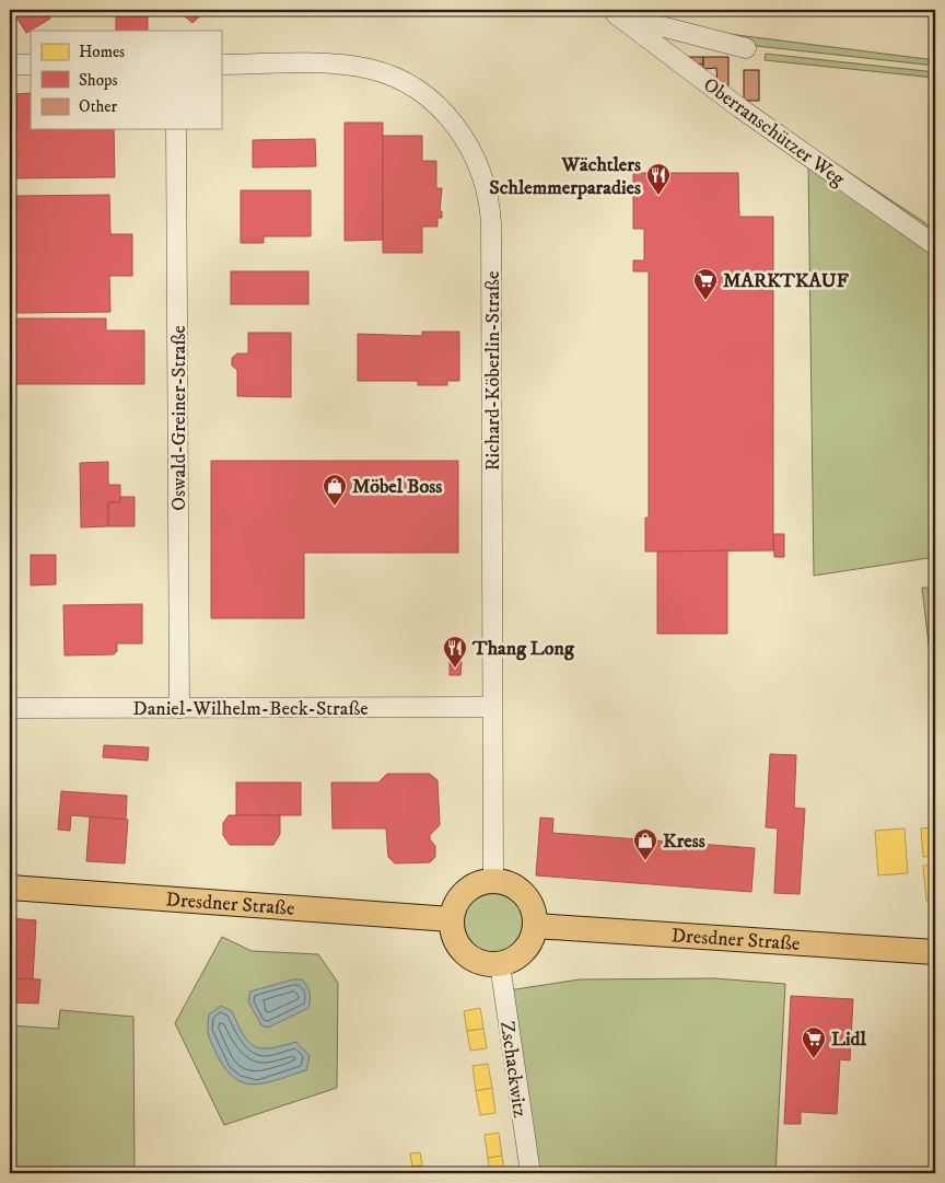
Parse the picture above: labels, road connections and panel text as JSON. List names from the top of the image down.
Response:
{
  "streets": {
    "main road": ["Dresdner Straße"],
    "street": [
      "Oberranschützer Weg",
      "Richard-Köberlin-Straße",
      "Oswald-Greiner-Straße",
      "Daniel-Wilhelm-Beck-Straße",
      "Zschackwitz"
    ]
  },
  "crossings": [
    ["Richard-Köberlin-Straße", "Daniel-Wilhelm-Beck-Straße"],
    ["Richard-Köberlin-Straße", "Dresdner Straße"],
    ["Richard-Köberlin-Straße", "Zschackwitz"],
    ["Oswald-Greiner-Straße", "Daniel-Wilhelm-Beck-Straße"],
    ["Dresdner Straße", "Zschackwitz"]
  ],
  "places": {
    "restaurant": ["Wächtlers Schlemmerparadies", "Thang Long"],
    "supermarket": ["MARKTKAUF", "Lidl"],
    "shop": ["Möbel Boss", "Kress"]
  },
  "legend": ["Homes", "Shops", "Other"]
}
